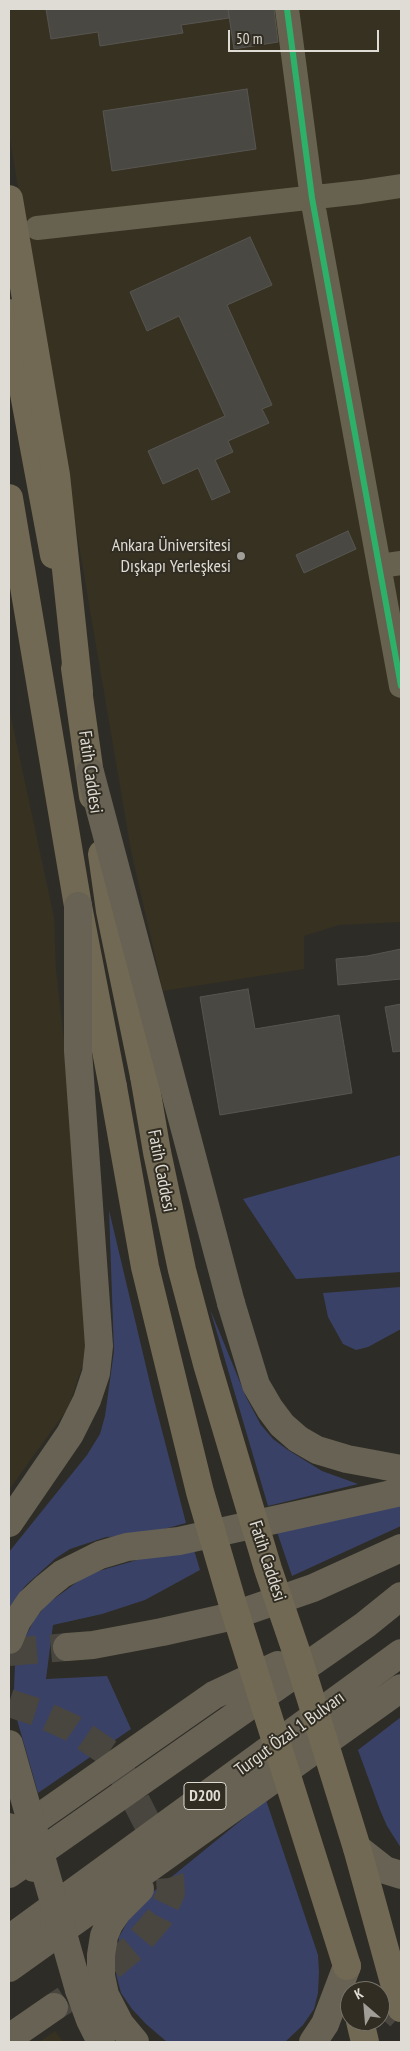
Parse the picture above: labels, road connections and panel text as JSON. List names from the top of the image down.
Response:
{
  "streets": {
    "highway": ["Turgut Özal 1 Bulvarı", "D200"],
    "main road": ["Fatih Caddesi"]
  },
  "places": ["Ankara Üniversitesi Dışkapı Yerleşkesi"],
  "scale_bar": "50 m",
  "north": "top left"
}
